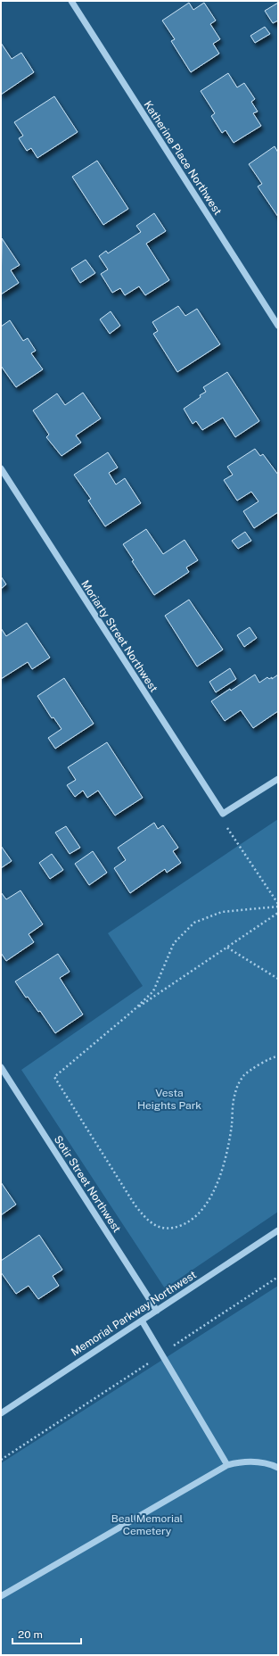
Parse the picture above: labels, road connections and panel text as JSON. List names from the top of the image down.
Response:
{
  "streets": {
    "street": [
      "Katherine Place Northwest",
      "Moriarty Street Northwest",
      "Sotir Street Northwest",
      "Memorial Parkway Northwest"
    ]
  },
  "crossings": [
    ["Sotir Street Northwest", "Memorial Parkway Northwest"]
  ],
  "parks": ["Vesta Heights Park", "Beal Memorial Cemetery"],
  "scale_bar": "20 m"
}
